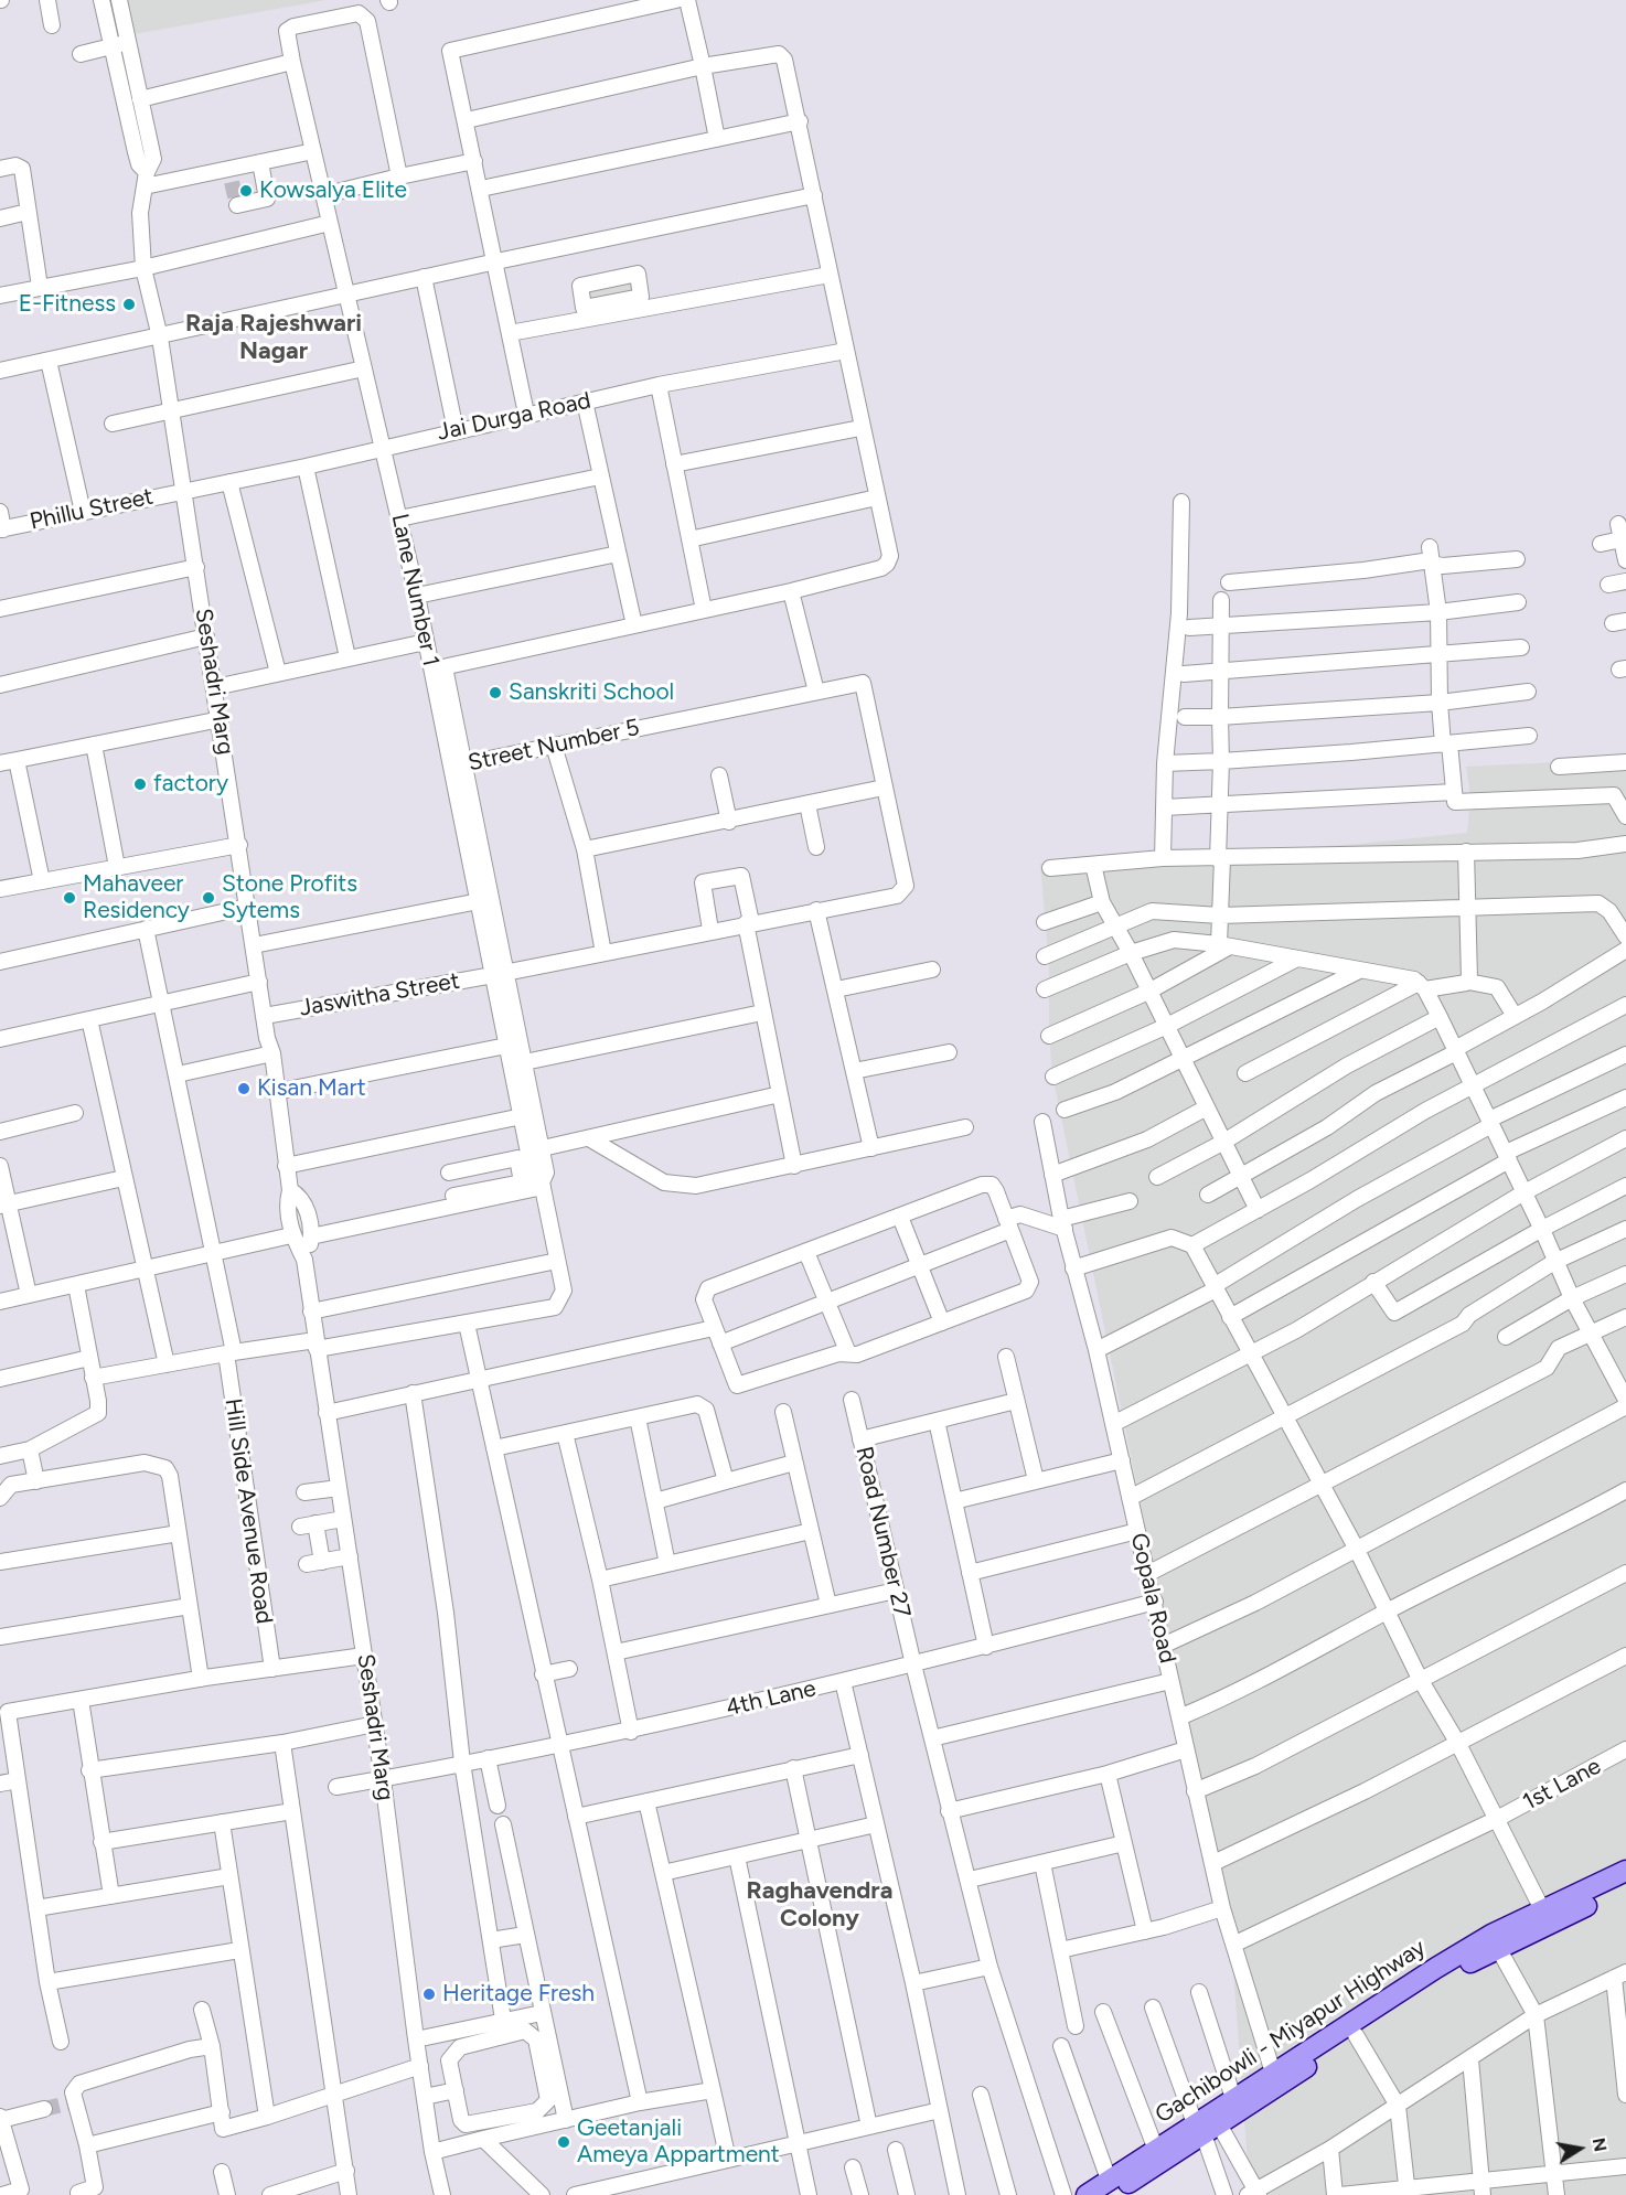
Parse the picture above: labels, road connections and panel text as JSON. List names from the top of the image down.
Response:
{
  "streets": {
    "main road": ["Gachibowli - Miyapur Highway"],
    "street": [
      "Jai Durga Road",
      "Phillu Street",
      "Lane Number 1",
      "Seshadri Marg",
      "Street Number 5",
      "Jaswitha Street",
      "Hill Side Avenue Road",
      "Road Number 27",
      "Gopala Road",
      "4th Lane",
      "1st Lane"
    ]
  },
  "crossings": [
    ["Jai Durga Road", "Phillu Street"],
    ["Jai Durga Road", "Lane Number 1"],
    ["Jai Durga Road", "Seshadri Marg"],
    ["Phillu Street", "Seshadri Marg"],
    ["Lane Number 1", "Street Number 5"],
    ["Seshadri Marg", "Jaswitha Street"],
    ["Seshadri Marg", "4th Lane"],
    ["Street Number 5", "Jaswitha Street"],
    ["Road Number 27", "4th Lane"],
    ["Gopala Road", "4th Lane"],
    ["Gopala Road", "1st Lane"],
    ["Gopala Road", "Gachibowli - Miyapur Highway"]
  ],
  "districts": ["Raja Rajeshwari Nagar", "Raghavendra Colony"],
  "places": [
    "Kowsalya Elite",
    "E-Fitness",
    "Sanskriti School",
    "factory",
    "Mahaveer Residency",
    "Stone Profits Sytems",
    "Kisan Mart",
    "Heritage Fresh",
    "Geetanjali Ameya Appartment"
  ],
  "north": "right"
}
